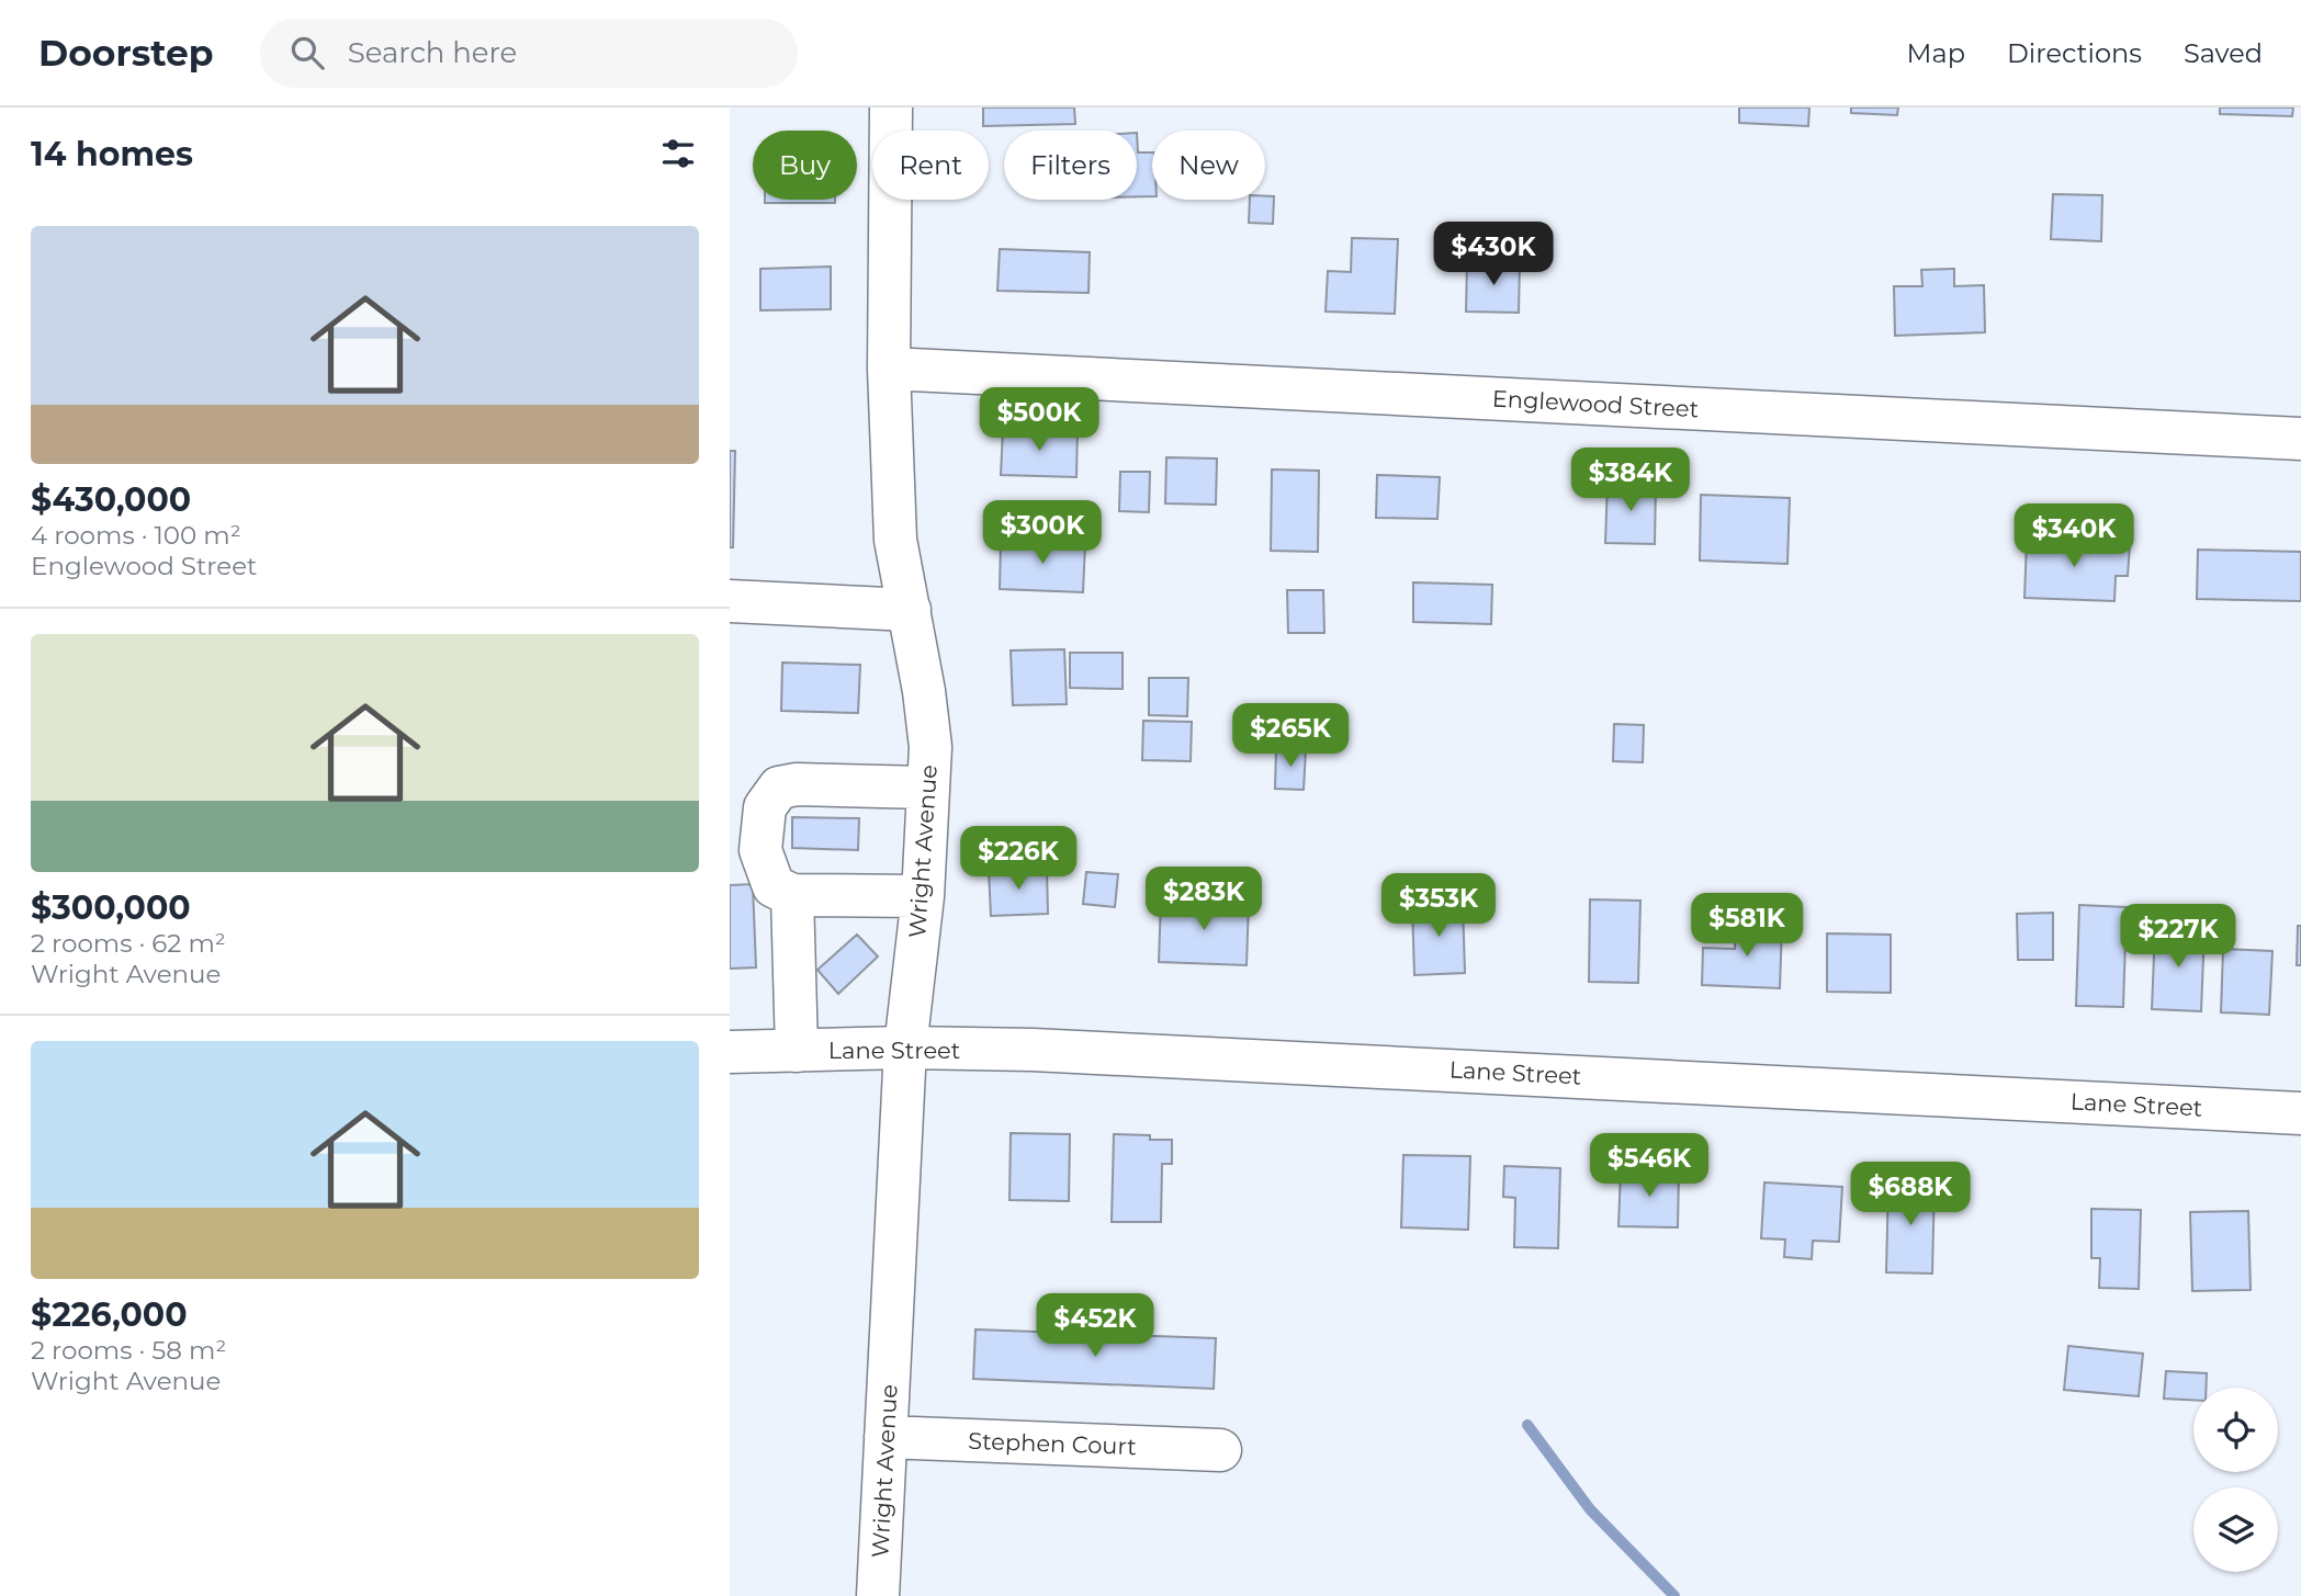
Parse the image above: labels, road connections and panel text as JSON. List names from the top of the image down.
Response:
{
  "streets": {
    "street": [
      "Englewood Street",
      "Wright Avenue",
      "Lane Street",
      "Stephen Court"
    ]
  },
  "crossings": [
    ["Englewood Street", "Wright Avenue"],
    ["Wright Avenue", "Lane Street"],
    ["Wright Avenue", "Stephen Court"]
  ],
  "page": {
    "header": "Doorstep",
    "search": "Search here",
    "nav": ["Map", "Directions", "Saved"],
    "heading": "14 homes",
    "chip": [
      "Buy",
      "Rent",
      "Filters",
      "New"
    ],
    "list": [
      {
        "name": "$430,000",
        "note": "4 rooms · 100 m² · Englewood Street"
      },
      {
        "name": "$300,000",
        "note": "2 rooms · 62 m² · Wright Avenue"
      },
      {
        "name": "$226,000",
        "note": "2 rooms · 58 m² · Wright Avenue"
      }
    ],
    "price": [
      "$430K",
      "$500K",
      "$384K",
      "$300K",
      "$340K",
      "$265K",
      "$226K",
      "$283K",
      "$353K",
      "$581K",
      "$227K",
      "$546K",
      "$688K",
      "$452K"
    ]
  }
}
